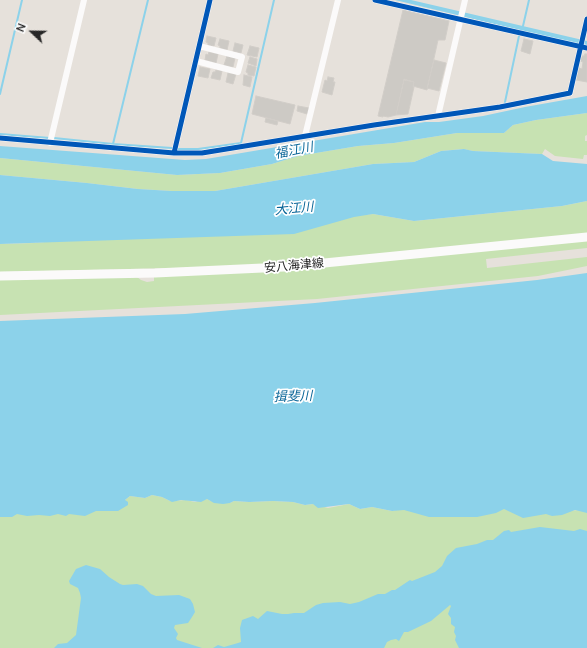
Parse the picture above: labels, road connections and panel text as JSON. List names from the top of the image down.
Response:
{
  "streets": {
    "main road": ["安八海津線"]
  },
  "water": ["福江川", "大江川", "揖斐川"],
  "north": "left"
}
